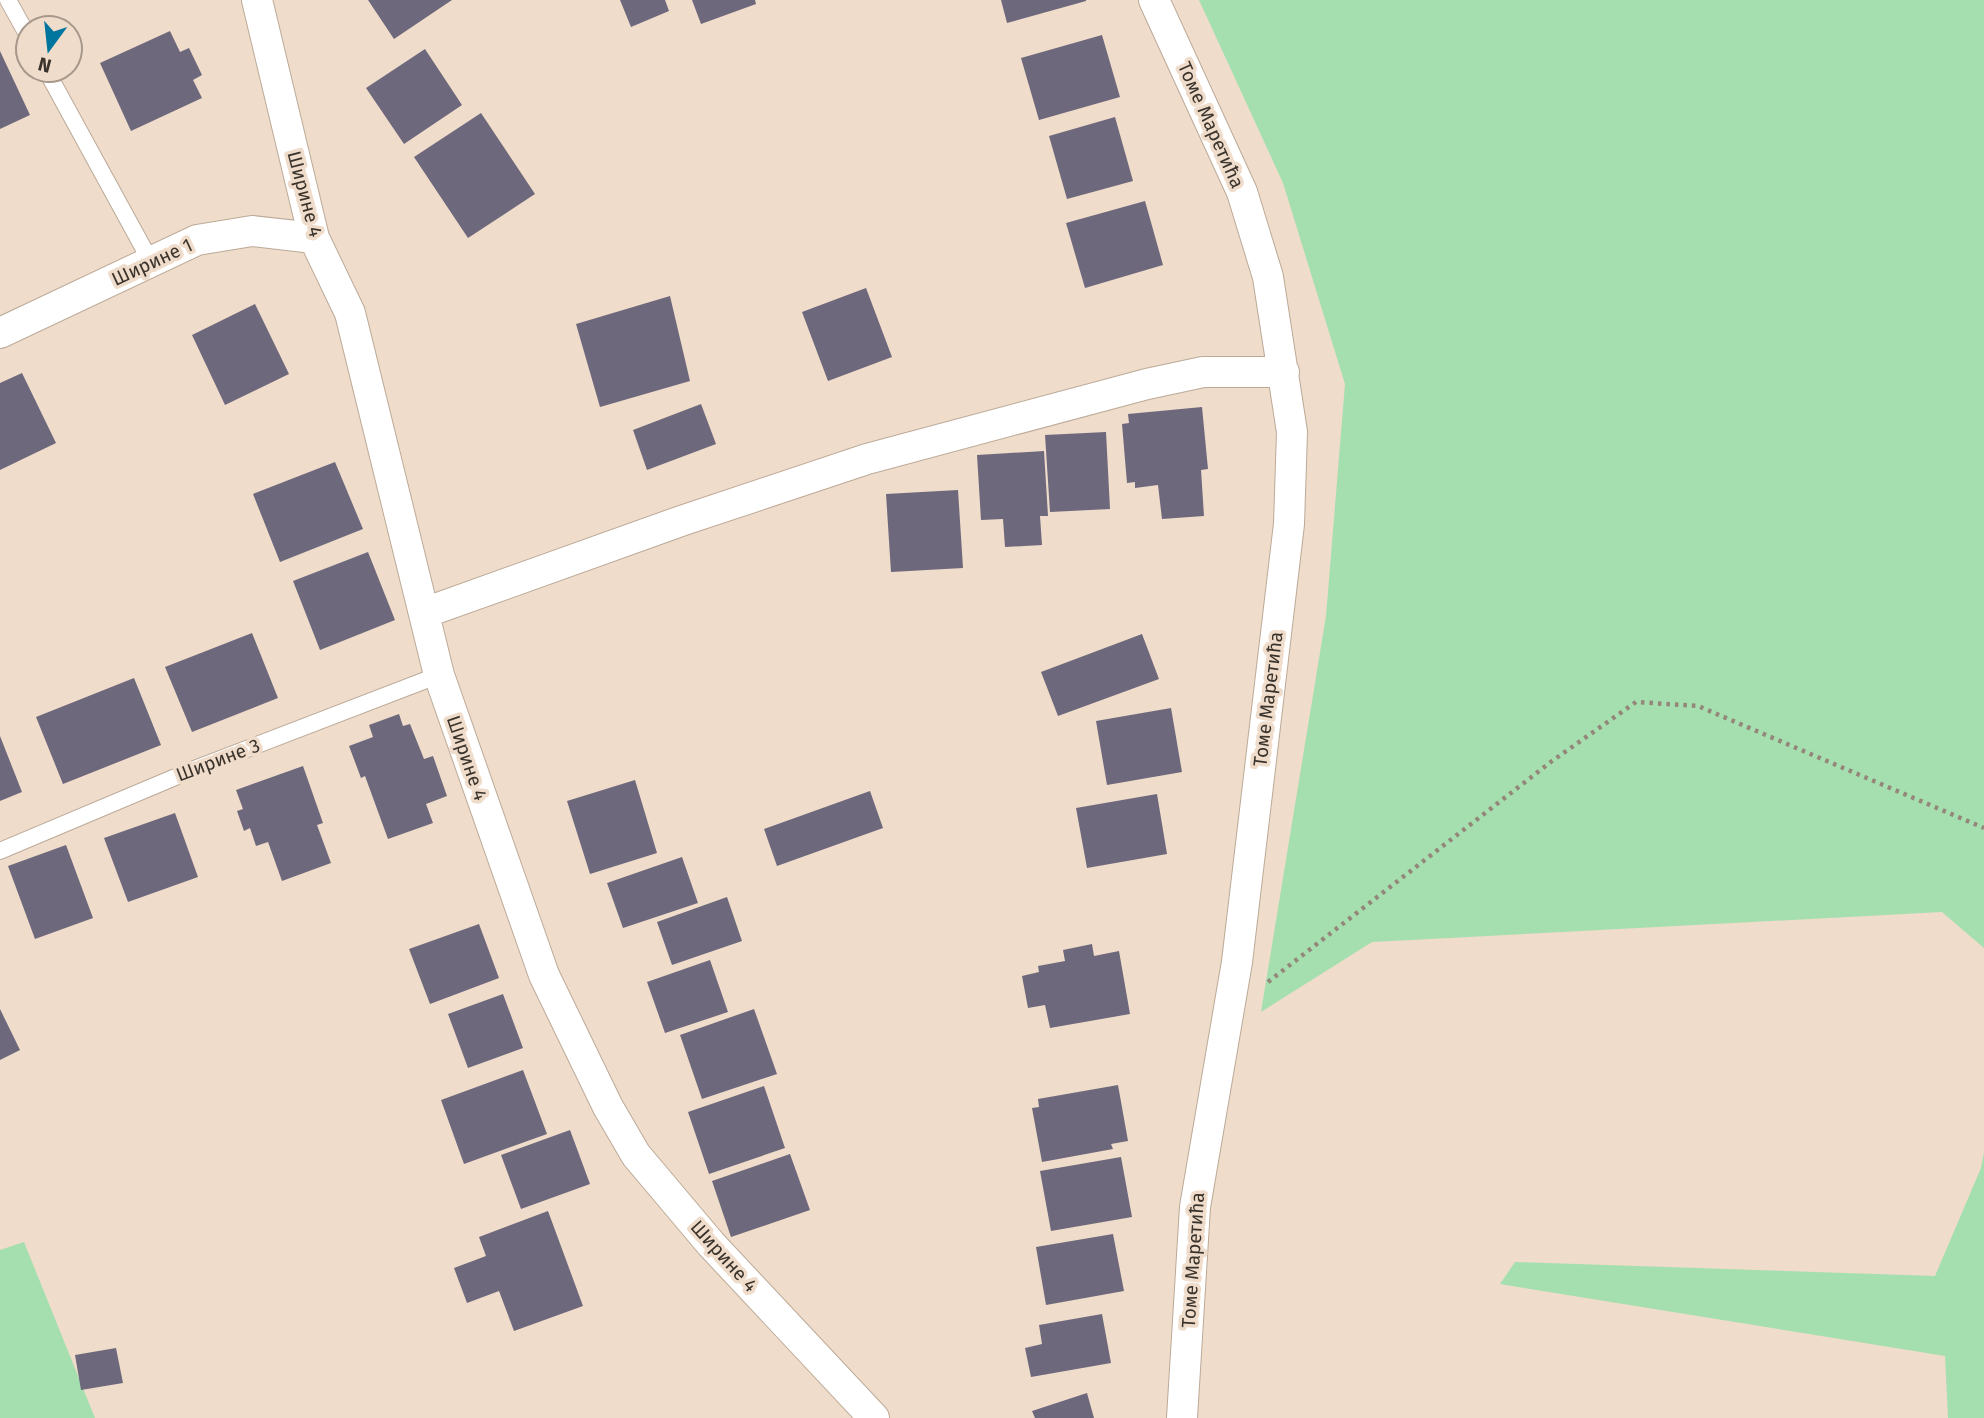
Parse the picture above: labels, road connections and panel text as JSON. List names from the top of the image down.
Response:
{
  "streets": {
    "street": ["Томе Маретића", "Ширине 4", "Ширине 1"],
    "lane": ["Ширине 3"]
  },
  "crossings": [
    ["Ширине 4", "Ширине 1"],
    ["Ширине 4", "Ширине 3"]
  ],
  "north": "bottom"
}
